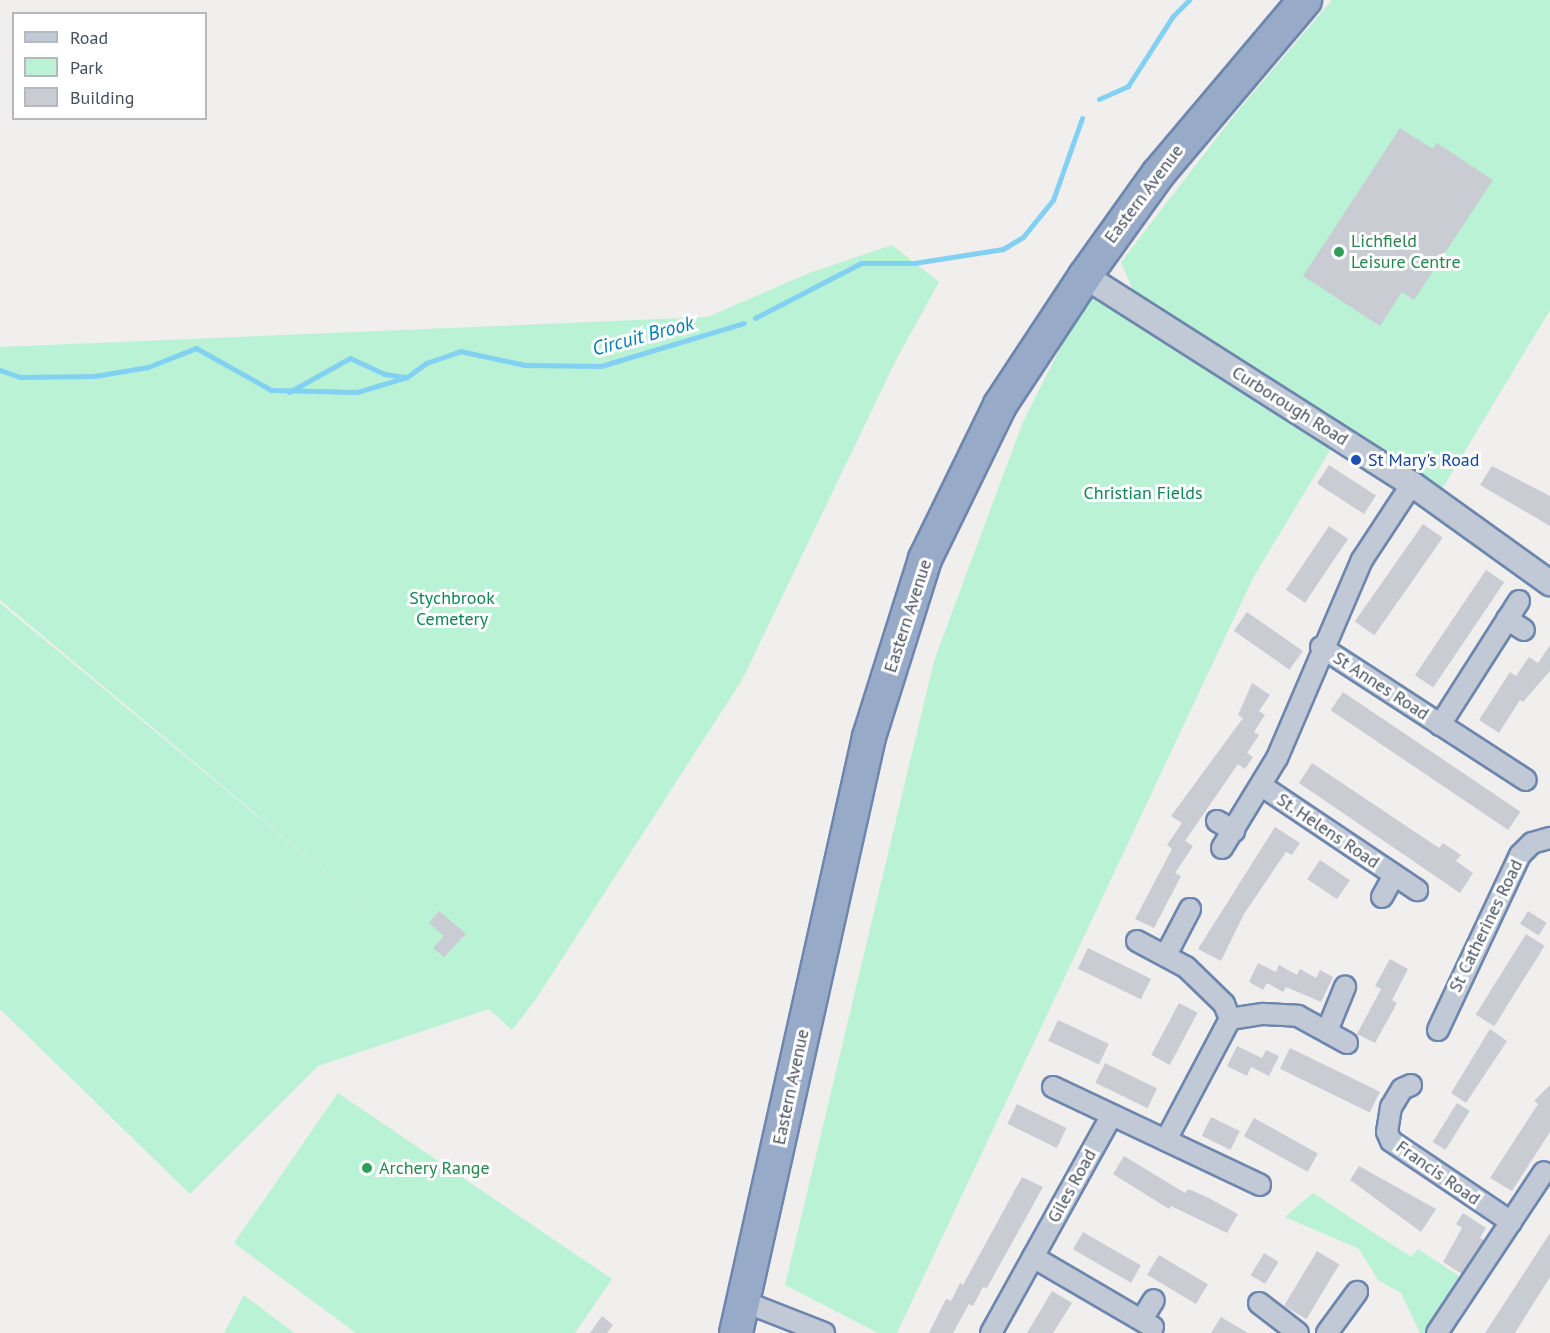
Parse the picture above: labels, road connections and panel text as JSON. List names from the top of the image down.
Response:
{
  "streets": {
    "highway": ["Eastern Avenue"],
    "street": [
      "Curborough Road",
      "St Annes Road",
      "St. Helens Road",
      "St Catherines Road",
      "Francis Road",
      "Giles Road"
    ]
  },
  "crossings": [
    ["Eastern Avenue", "Curborough Road"]
  ],
  "water": ["Circuit Brook"],
  "parks": ["Christian Fields", "Stychbrook Cemetery"],
  "places": ["Lichfield Leisure Centre", "St Mary's Road", "Archery Range"],
  "legend": ["Road", "Park", "Building"]
}
